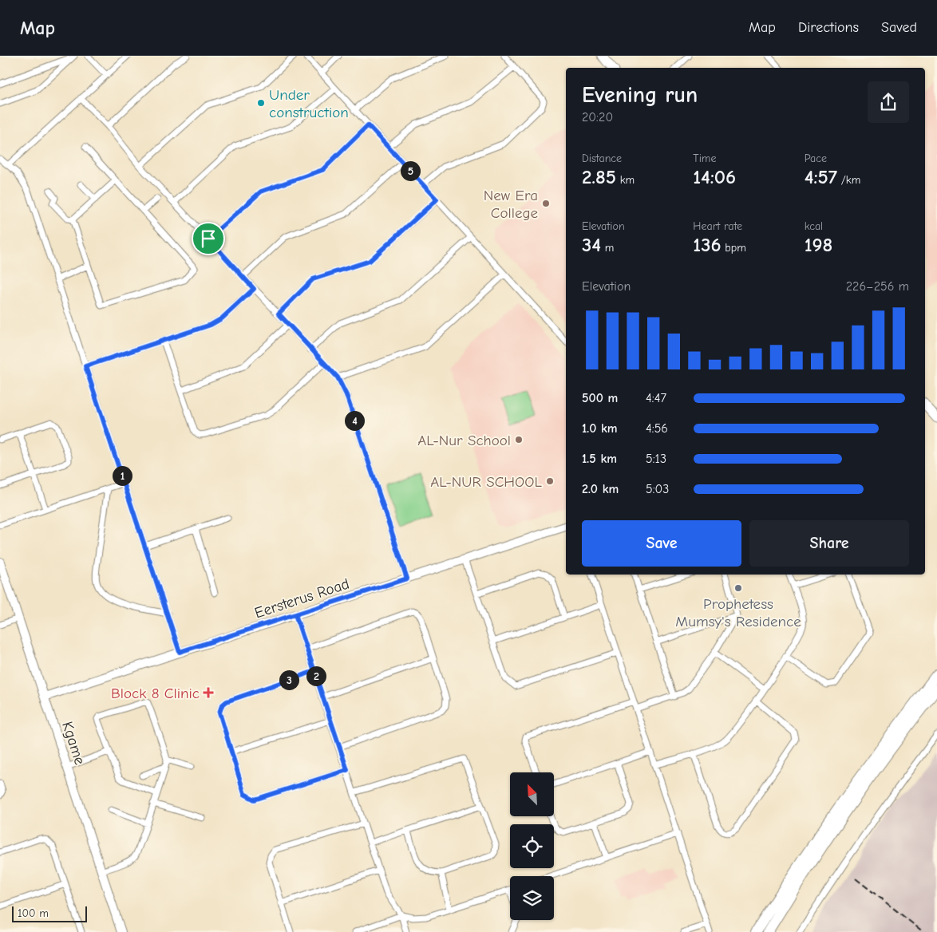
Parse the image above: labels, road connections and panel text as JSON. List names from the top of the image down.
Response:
{
  "streets": {
    "street": ["Eersterus Road", "Kgame"]
  },
  "crossings": [
    ["Eersterus Road", "Kgame"]
  ],
  "places": {
    "other": [
      "Under construction",
      "New Era College",
      "AL-Nur School",
      "AL-NUR SCHOOL",
      "Prophetess Mumsy's Residence"
    ],
    "health": ["Block 8 Clinic"]
  },
  "scale_bar": "100 m",
  "north": "top left",
  "page": {
    "header": "Map",
    "nav": ["Map", "Directions", "Saved"],
    "heading": ["Evening run", "20:20"],
    "stats": [
      ["Distance", "2.85 km"],
      ["Time", "14:06"],
      ["Pace", "4:57 /km"],
      ["Elevation", "34 m"],
      ["Heart rate", "136 bpm"],
      ["kcal", "198"]
    ],
    "pins": [
      "5",
      "4",
      "1",
      "2",
      "3"
    ],
    "chart": ["Elevation", "226–256 m"],
    "list": [
      {
        "name": "500 m",
        "note": "4:47"
      },
      {
        "name": "1.0 km",
        "note": "4:56"
      },
      {
        "name": "1.5 km",
        "note": "5:13"
      },
      {
        "name": "2.0 km",
        "note": "5:03"
      }
    ],
    "buttons": ["Save", "Share"],
    "scale": "100 m"
  }
}
